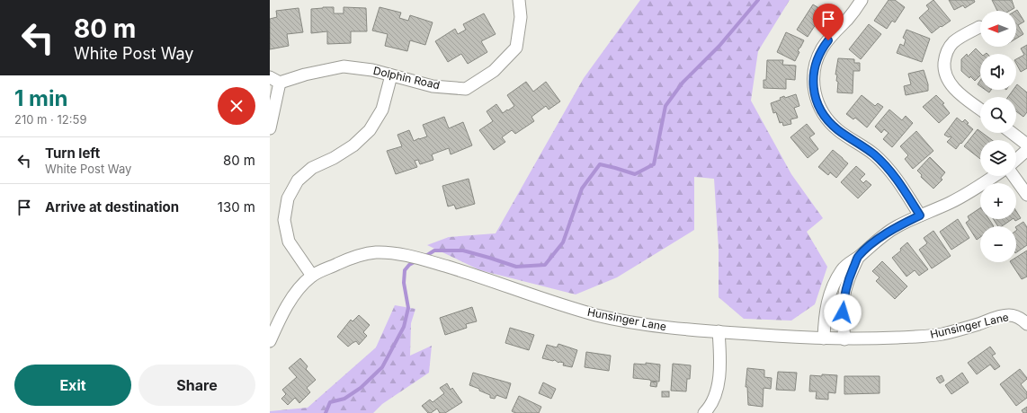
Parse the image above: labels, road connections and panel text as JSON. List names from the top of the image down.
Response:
{
  "streets": {
    "street": ["Dolphin Road", "Hunsinger Lane"]
  },
  "north": "left",
  "page": {
    "turn": ["80 m", "White Post Way"],
    "map_buttons": ["+", "−"],
    "heading": ["1 min", "210 m · 12:59"],
    "list": [
      {
        "name": "Turn left",
        "note": "White Post Way",
        "value": "80 m"
      },
      {
        "name": "Arrive at destination",
        "value": "130 m"
      }
    ],
    "buttons": ["Exit", "Share"]
  }
}
